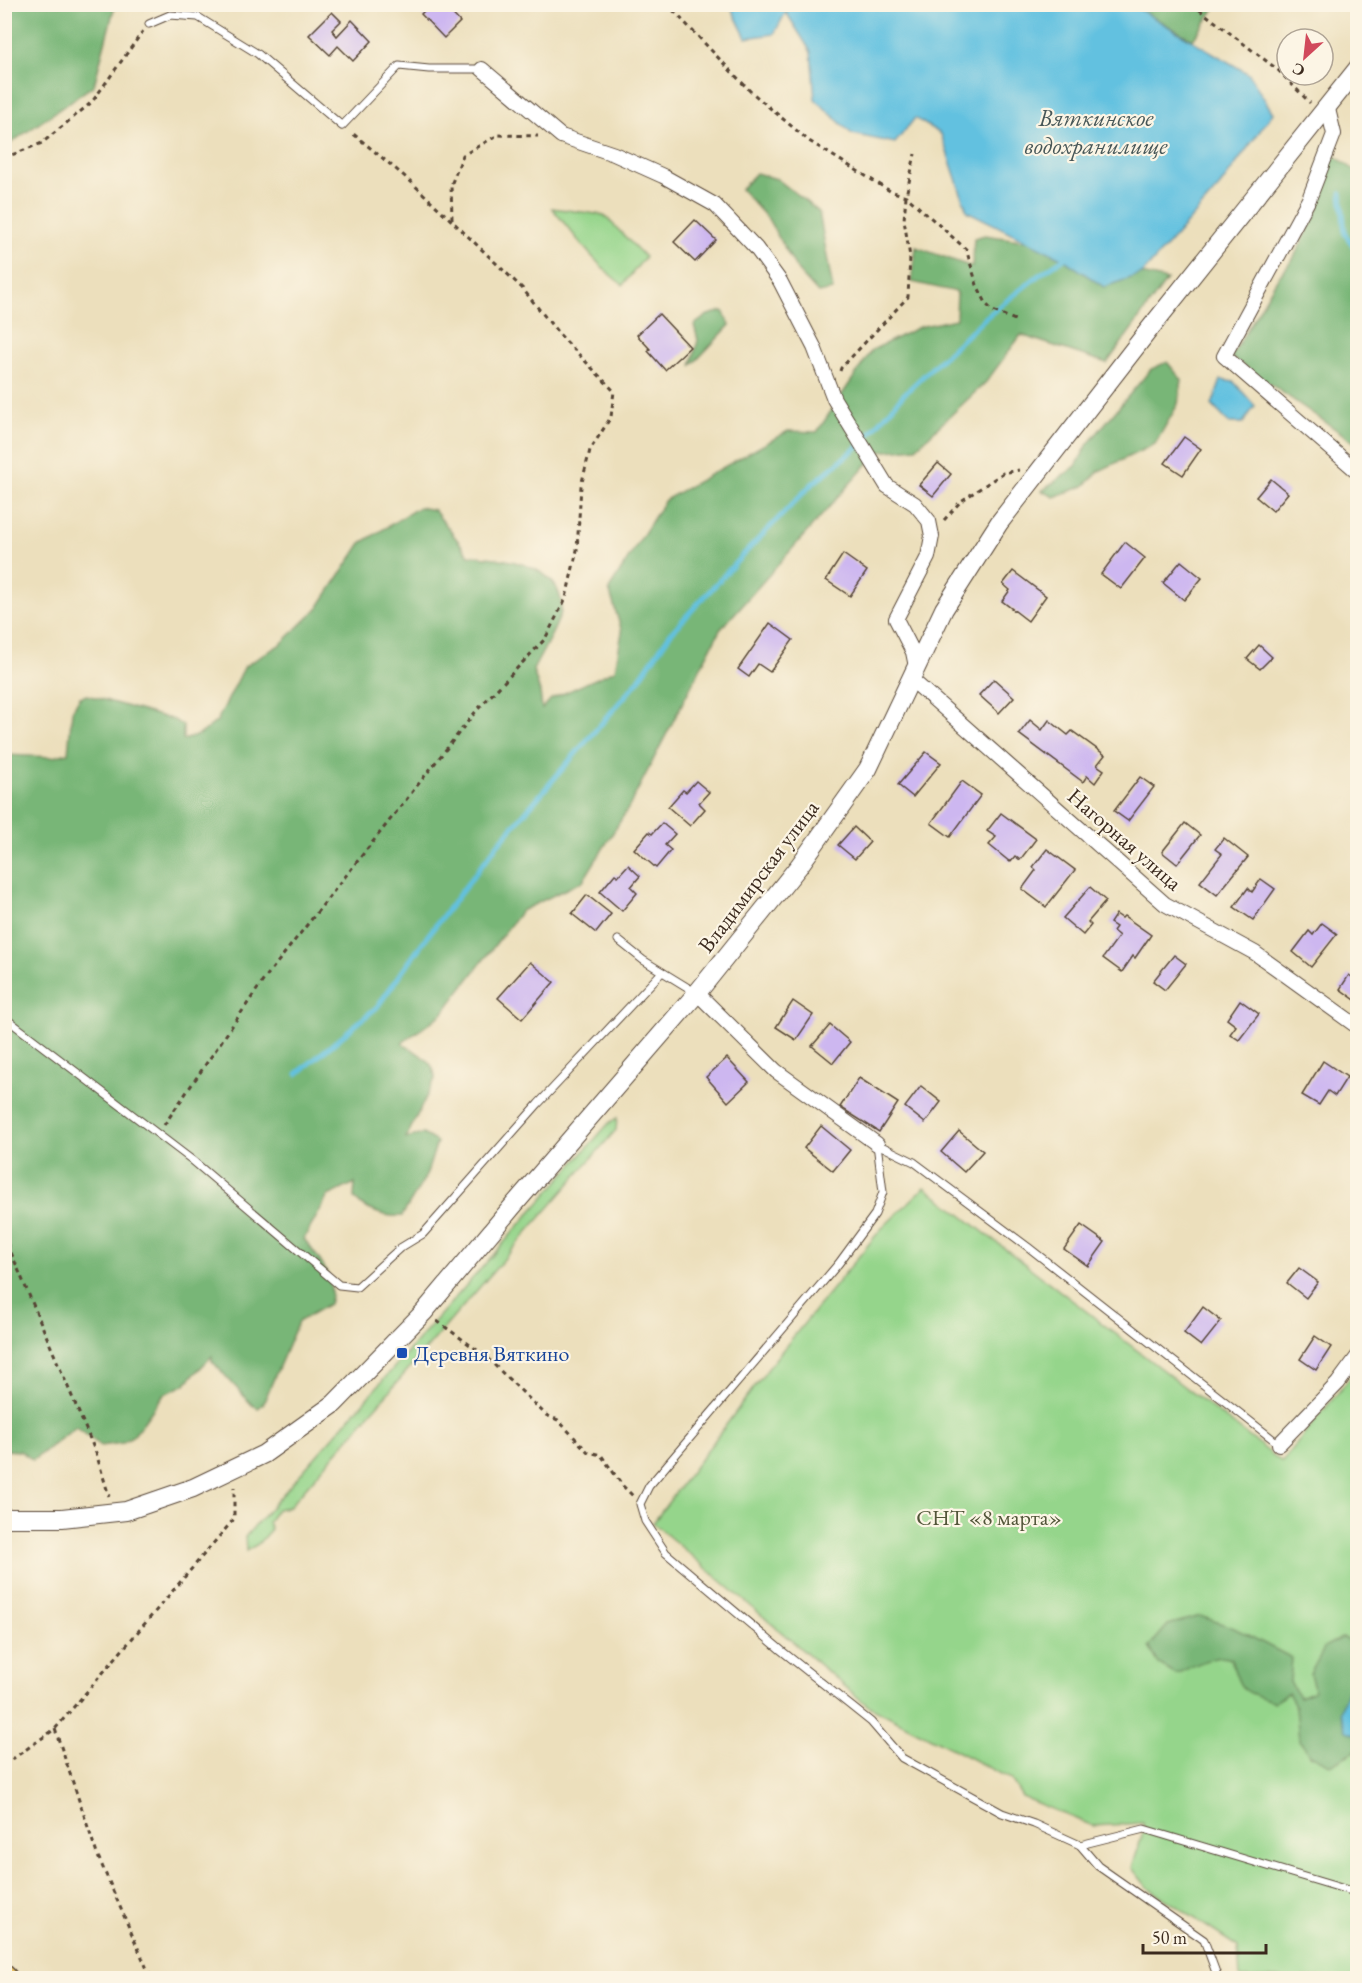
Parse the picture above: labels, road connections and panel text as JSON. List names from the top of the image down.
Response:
{
  "streets": {
    "street": ["Нагорная улица", "Владимирская улица"]
  },
  "crossings": [
    ["Нагорная улица", "Владимирская улица"]
  ],
  "water": ["Вяткинское водохранилище"],
  "parks": ["СНТ «8 марта»"],
  "places": {
    "transit": ["Деревня Вяткино"]
  },
  "scale_bar": "50 m",
  "north": "bottom left"
}
